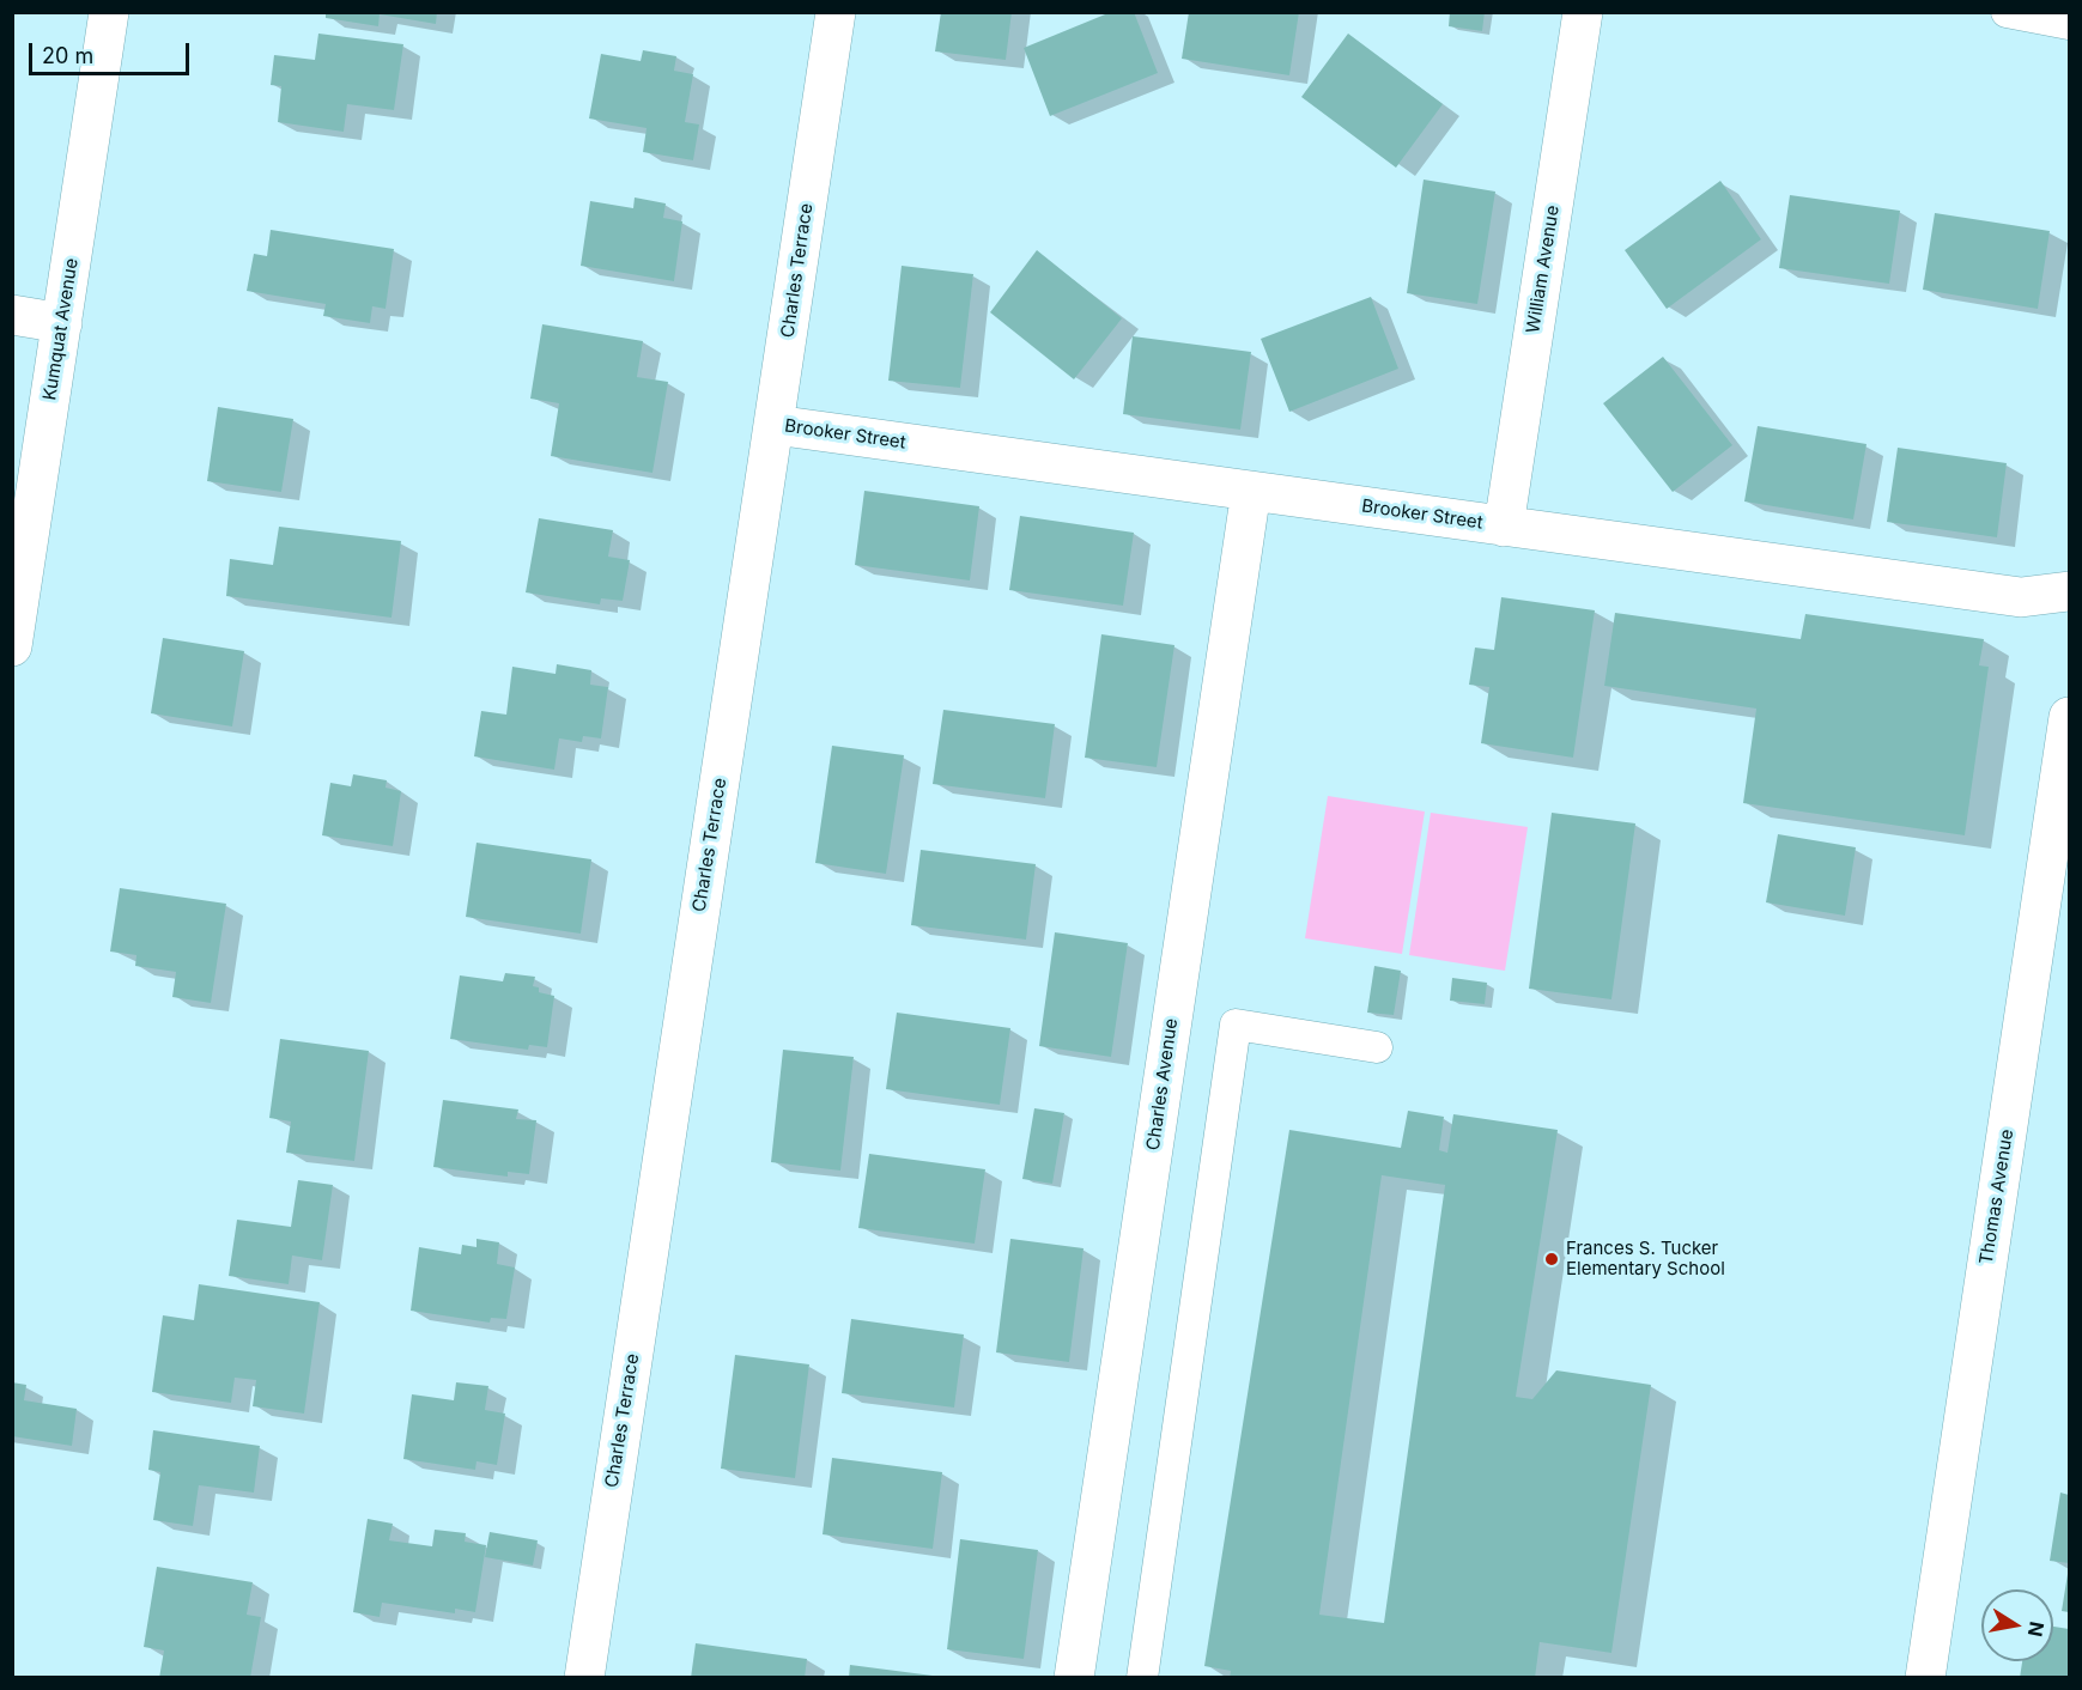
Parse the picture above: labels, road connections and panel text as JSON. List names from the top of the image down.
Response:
{
  "streets": {
    "street": [
      "William Avenue",
      "Charles Terrace",
      "Kumquat Avenue",
      "Brooker Street",
      "Charles Avenue",
      "Thomas Avenue"
    ]
  },
  "crossings": [
    ["William Avenue", "Brooker Street"],
    ["Charles Terrace", "Brooker Street"],
    ["Brooker Street", "Charles Avenue"]
  ],
  "places": ["Frances S. Tucker Elementary School"],
  "scale_bar": "20 m",
  "north": "right"
}
